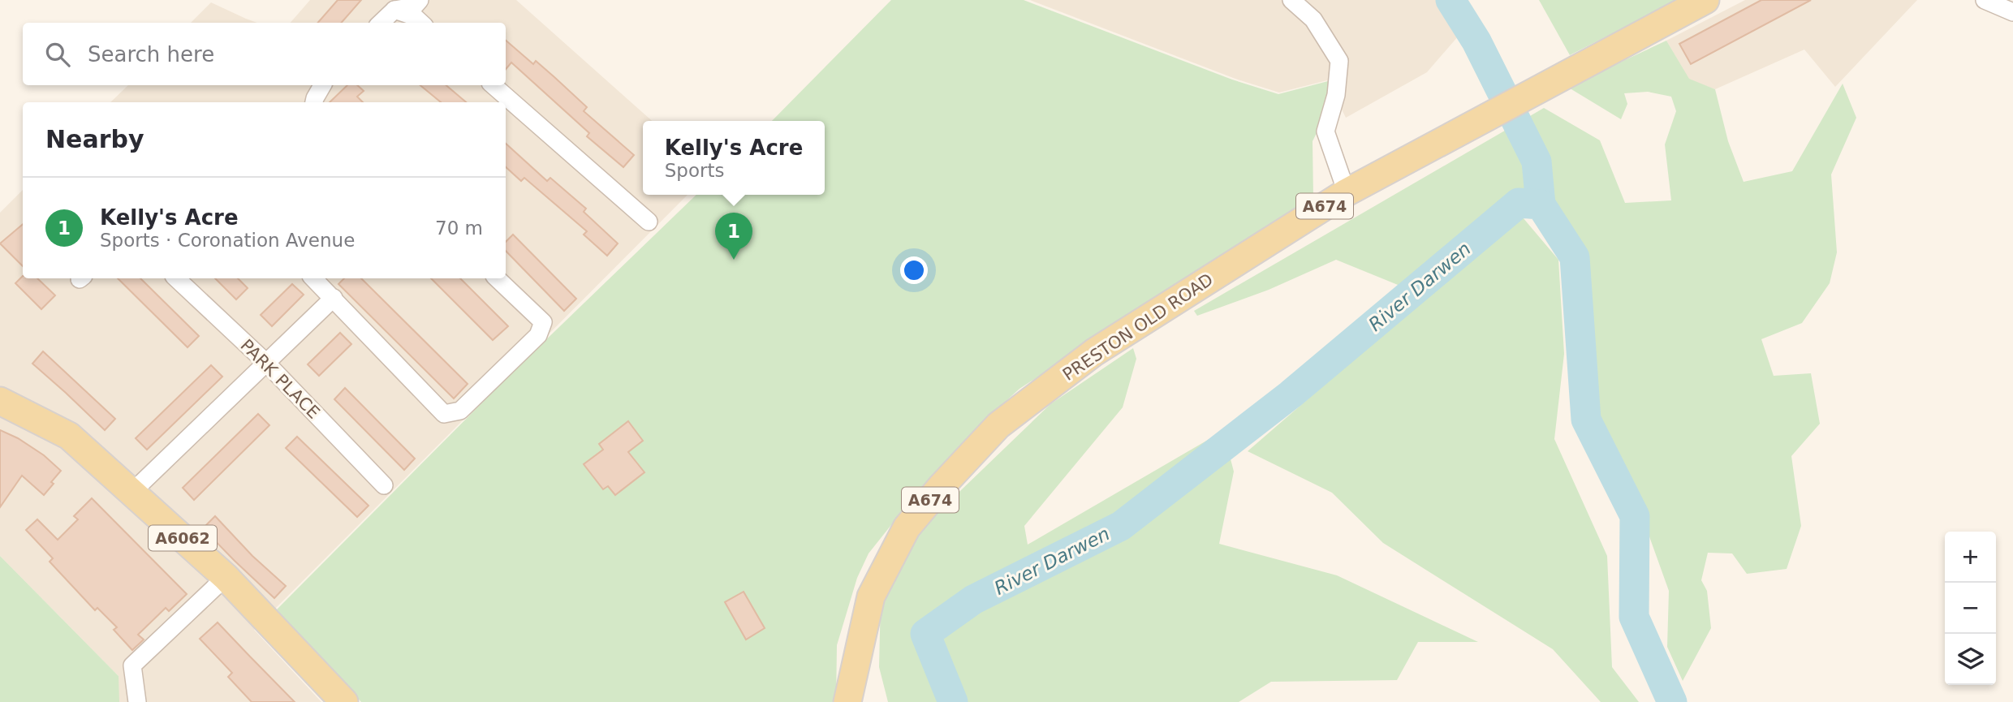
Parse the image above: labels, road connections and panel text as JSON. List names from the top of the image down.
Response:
{
  "streets": {
    "main road": ["A674", "PRESTON OLD ROAD", "A6062"],
    "street": ["PARK PLACE"]
  },
  "water": ["River Darwen"],
  "page": {
    "search": "Search here",
    "heading": "Nearby",
    "popup": ["Kelly's Acre", "Sports"],
    "list": [
      {
        "mark": "1",
        "name": "Kelly's Acre",
        "note": "Sports · Coronation Avenue",
        "value": "70 m"
      }
    ],
    "pins": "1",
    "map_buttons": ["+", "−"]
  }
}
